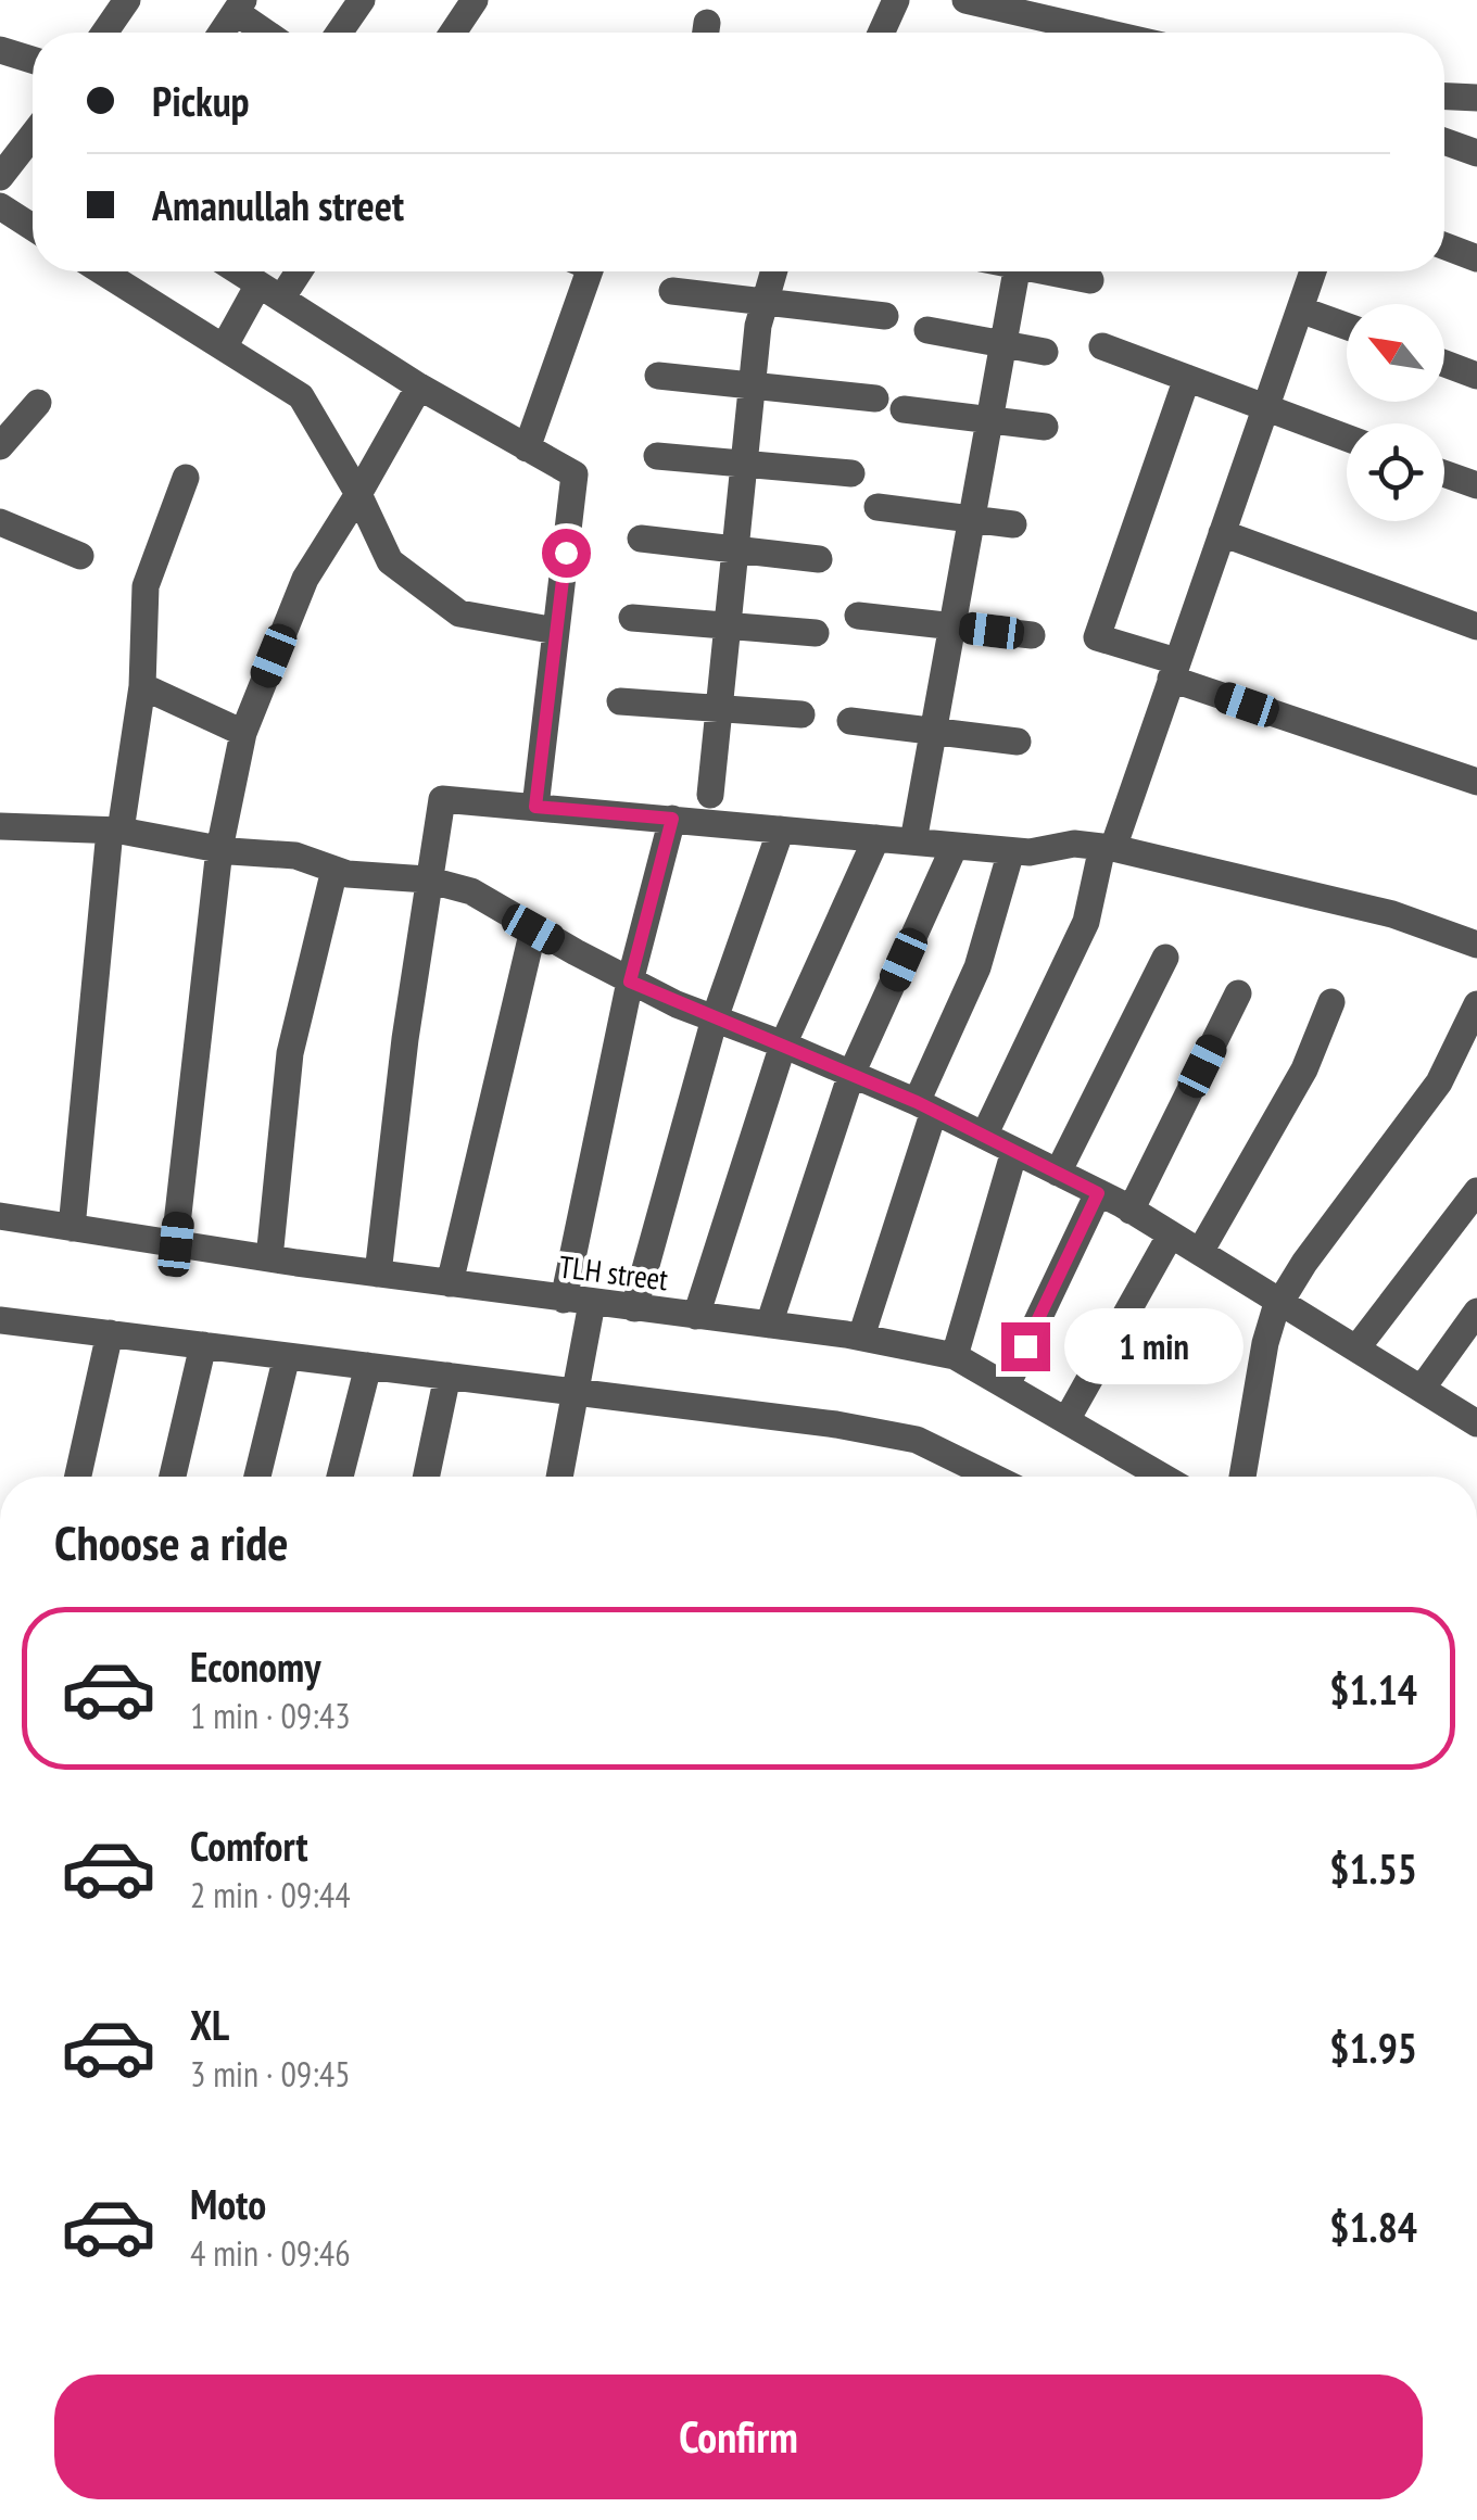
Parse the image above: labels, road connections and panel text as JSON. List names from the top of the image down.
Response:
{
  "streets": {
    "street": ["TLH street"]
  },
  "north": "top left",
  "page": {
    "banner": ["Pickup", "Amanullah street"],
    "bubble": "1 min",
    "heading": "Choose a ride",
    "list": [
      {
        "name": "Economy",
        "note": "1 min · 09:43",
        "value": "$1.14"
      },
      {
        "name": "Comfort",
        "note": "2 min · 09:44",
        "value": "$1.55"
      },
      {
        "name": "XL",
        "note": "3 min · 09:45",
        "value": "$1.95"
      },
      {
        "name": "Moto",
        "note": "4 min · 09:46",
        "value": "$1.84"
      }
    ],
    "buttons": "Confirm"
  }
}
